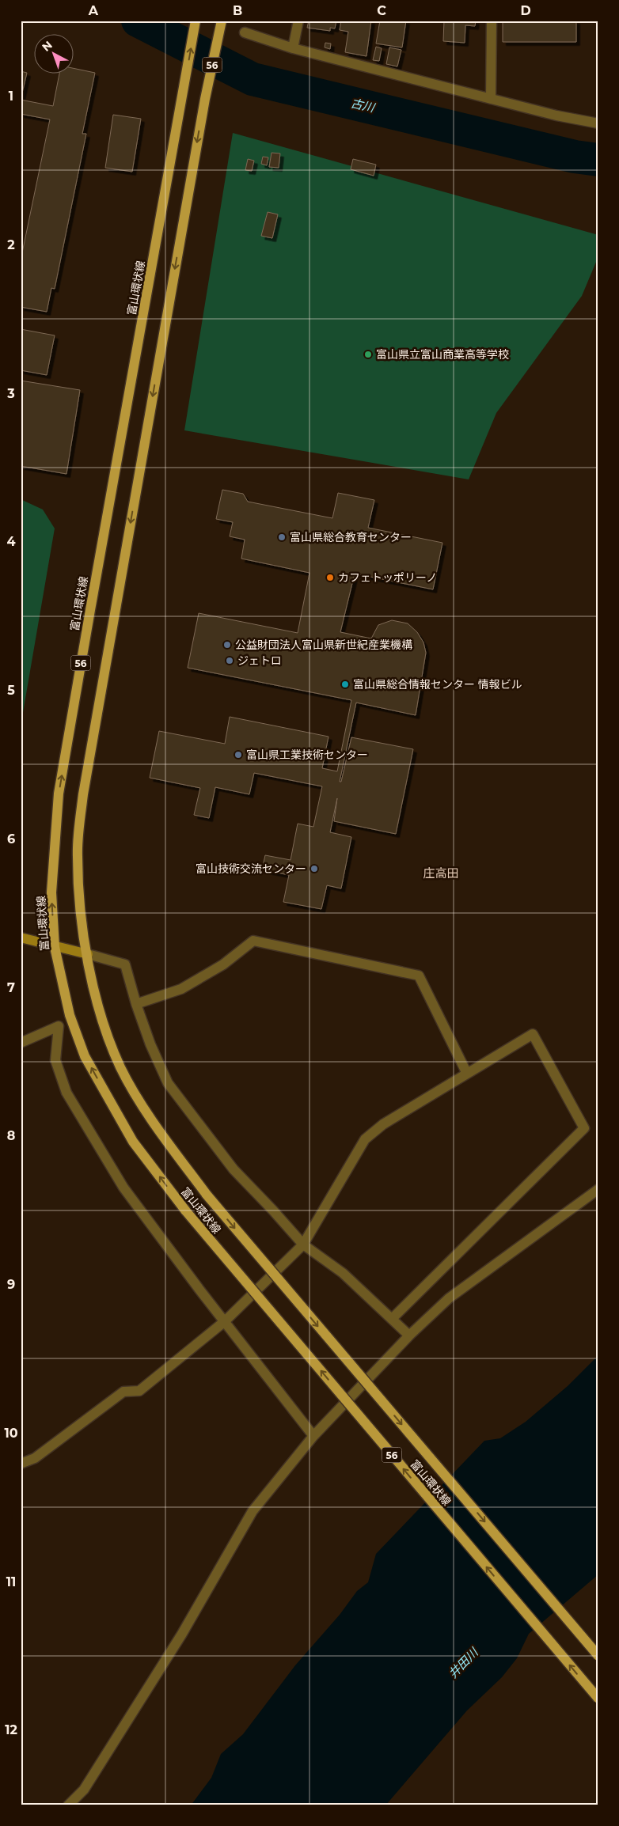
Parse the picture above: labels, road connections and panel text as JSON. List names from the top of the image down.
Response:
{
  "streets": {
    "main road": ["56", "富山環状線"]
  },
  "districts": ["庄高田"],
  "water": ["古川", "井田川"],
  "places": [
    "富山県立富山商業高等学校",
    "富山県総合教育センター",
    "カフェトッポリーノ",
    "公益財団法人富山県新世紀産業機構",
    "ジェトロ",
    "富山県総合情報センター 情報ビル",
    "富山県工業技術センター",
    "富山技術交流センター"
  ],
  "north": "top left",
  "grid": {
    "columns": [
      "A",
      "B",
      "C",
      "D"
    ],
    "rows": [
      "1",
      "2",
      "3",
      "4",
      "5",
      "6",
      "7",
      "8",
      "9",
      "10",
      "11",
      "12"
    ]
  }
}
